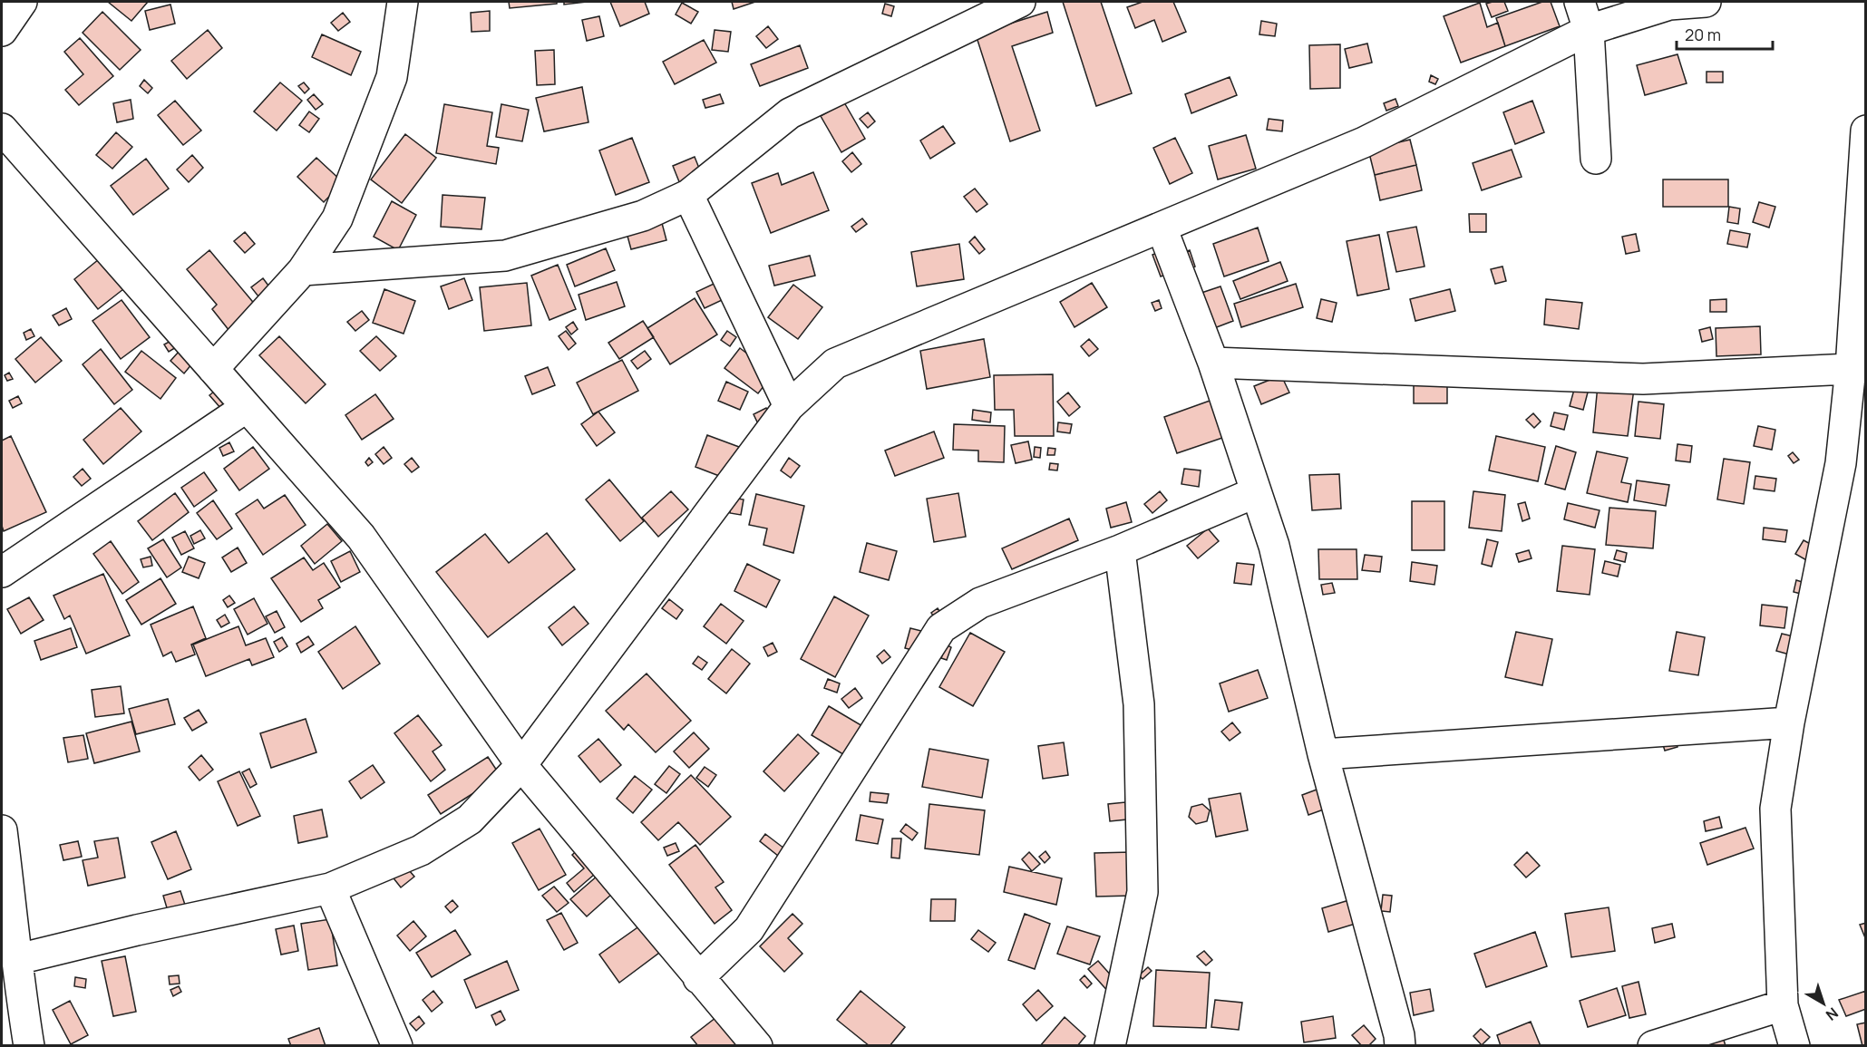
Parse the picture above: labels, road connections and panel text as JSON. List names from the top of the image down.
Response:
{
  "scale_bar": "20 m",
  "north": "bottom right"
}
